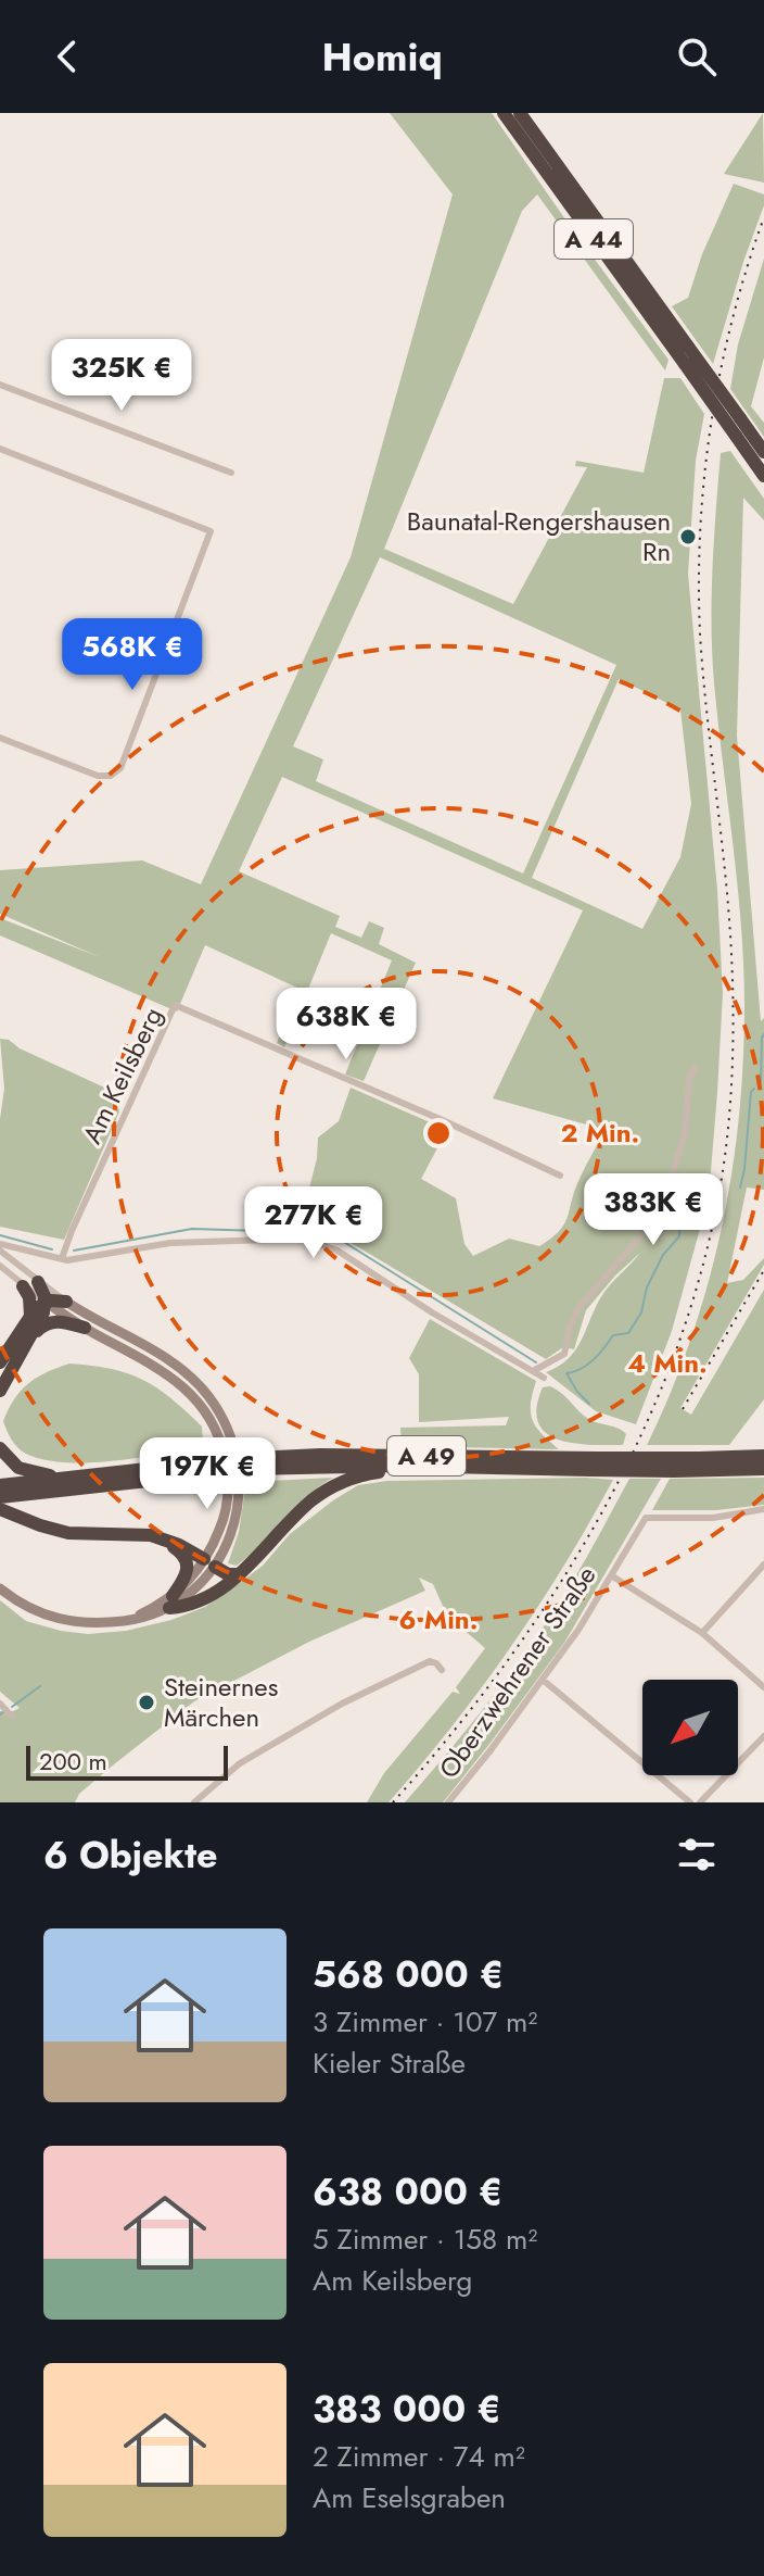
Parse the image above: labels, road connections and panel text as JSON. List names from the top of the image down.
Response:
{
  "streets": {
    "highway": ["A 44", "A 49"],
    "street": ["Am Keilsberg", "Oberzwehrener Straße"]
  },
  "places": ["Baunatal-Rengershausen Rn", "Steinernes Märchen"],
  "scale_bar": "200 m",
  "north": "bottom left",
  "page": {
    "header": "Homiq",
    "price": [
      "325K €",
      "568K €",
      "638K €",
      "383K €",
      "277K €",
      "197K €"
    ],
    "scale": "200 m",
    "heading": "6 Objekte",
    "list": [
      {
        "name": "568 000 €",
        "note": "3 Zimmer · 107 m² · Kieler Straße"
      },
      {
        "name": "638 000 €",
        "note": "5 Zimmer · 158 m² · Am Keilsberg"
      },
      {
        "name": "383 000 €",
        "note": "2 Zimmer · 74 m² · Am Eselsgraben"
      }
    ]
  },
  "rings": ["2 Min.", "4 Min.", "6 Min."]
}
